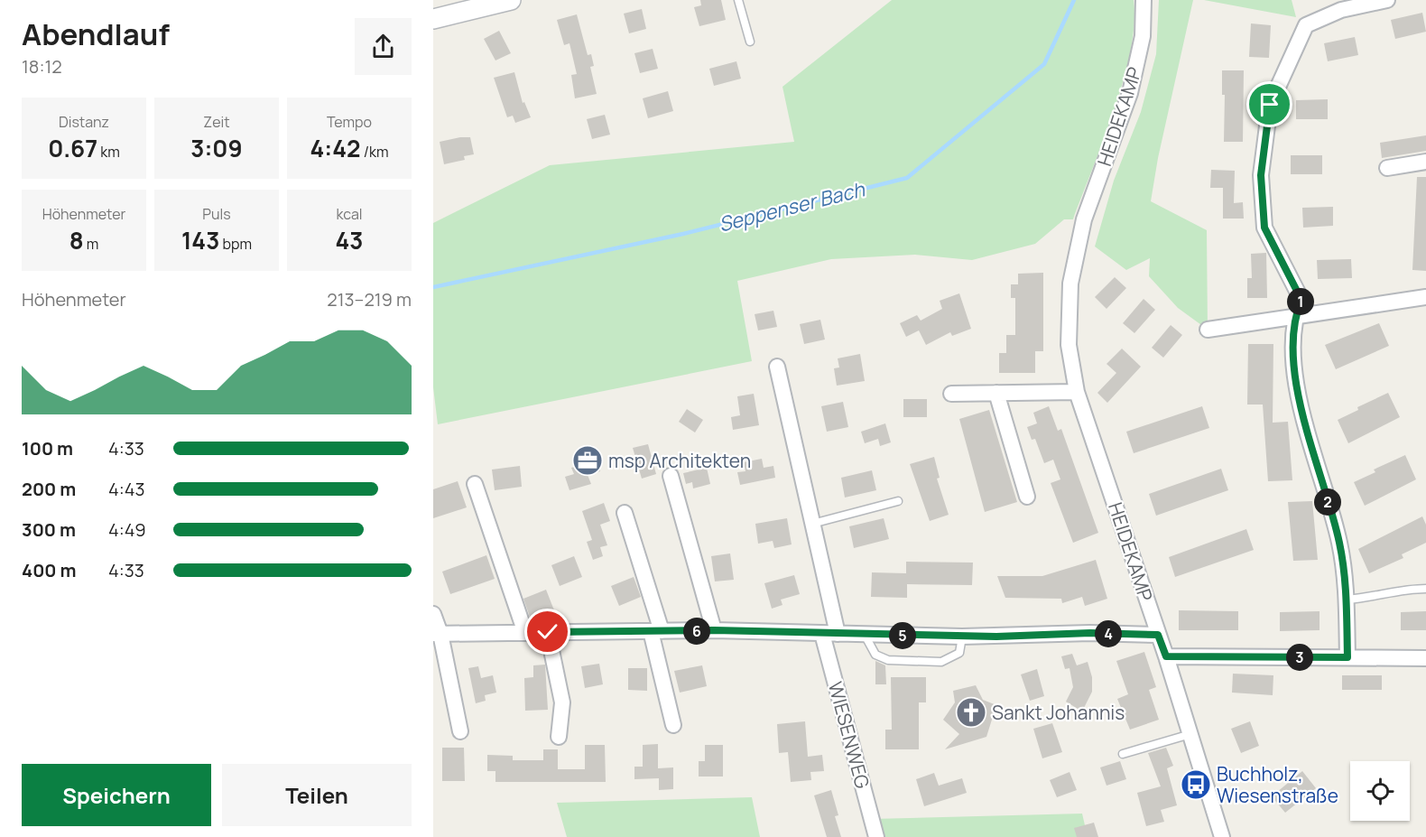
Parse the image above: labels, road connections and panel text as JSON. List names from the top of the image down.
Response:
{
  "streets": {
    "street": ["HEIDEKAMP", "WIESENWEG"]
  },
  "water": ["Seppenser Bach"],
  "places": {
    "office": ["msp Architekten"],
    "church": ["Sankt Johannis"],
    "bus stop": ["Buchholz, Wiesenstraße"]
  },
  "page": {
    "heading": ["Abendlauf", "18:12"],
    "stats": [
      ["Distanz", "0.67 km"],
      ["Zeit", "3:09"],
      ["Tempo", "4:42 /km"],
      ["Höhenmeter", "8 m"],
      ["Puls", "143 bpm"],
      ["kcal", "43"]
    ],
    "chart": ["Höhenmeter", "213–219 m"],
    "pins": [
      "1",
      "2",
      "6",
      "4",
      "5",
      "3"
    ],
    "list": [
      {
        "name": "100 m",
        "note": "4:33"
      },
      {
        "name": "200 m",
        "note": "4:43"
      },
      {
        "name": "300 m",
        "note": "4:49"
      },
      {
        "name": "400 m",
        "note": "4:33"
      }
    ],
    "buttons": ["Speichern", "Teilen"]
  }
}
